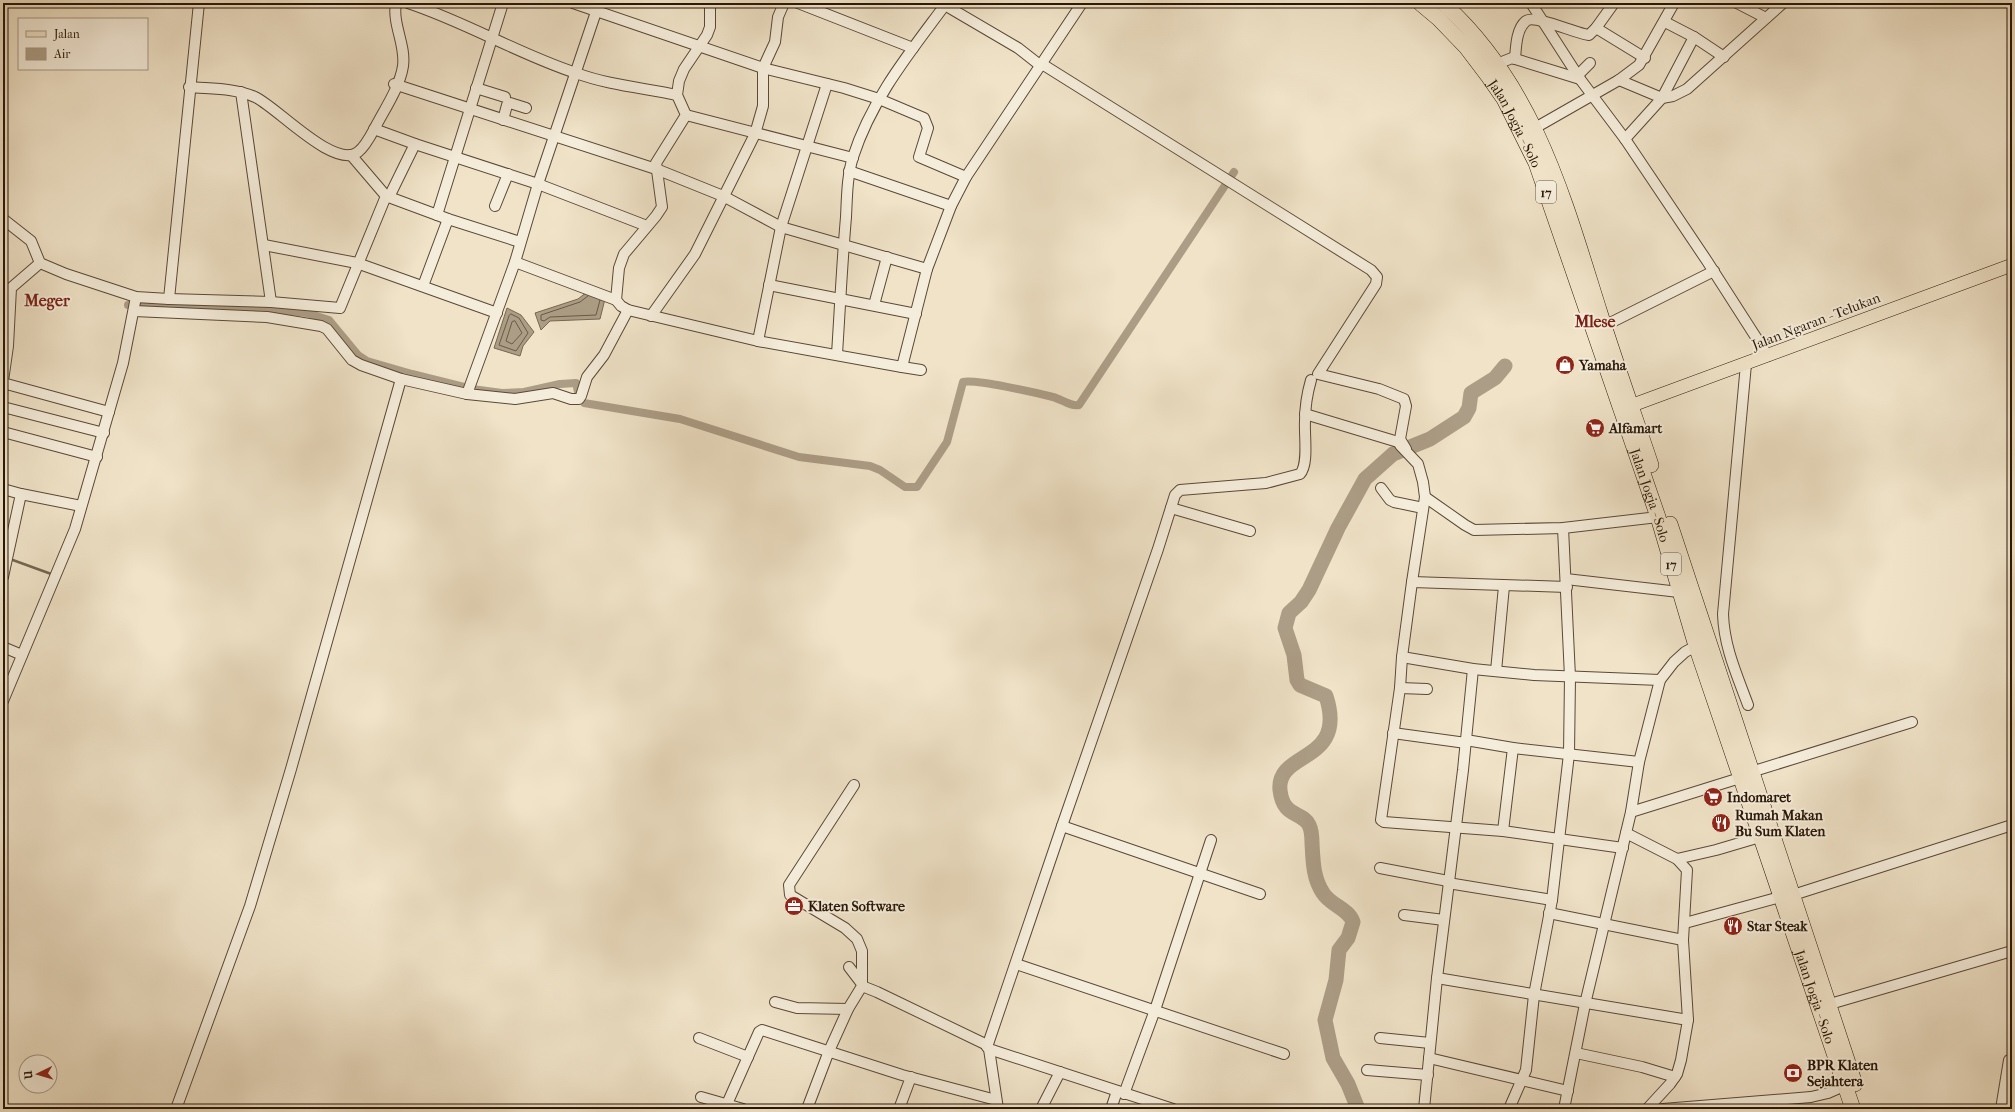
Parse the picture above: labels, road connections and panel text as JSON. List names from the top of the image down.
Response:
{
  "streets": {
    "highway": ["Jalan Jogja - Solo", "17"],
    "main road": ["Jalan Ngaran - Telukan"]
  },
  "crossings": [
    ["Jalan Jogja - Solo", "17"],
    ["Jalan Jogja - Solo", "Jalan Ngaran - Telukan"],
    ["17", "Jalan Ngaran - Telukan"]
  ],
  "districts": ["Meger", "Mlese"],
  "places": {
    "shop": ["Yamaha"],
    "supermarket": ["Alfamart", "Indomaret"],
    "restaurant": ["Rumah Makan Bu Sum Klaten", "Star Steak"],
    "office": ["Klaten Software"],
    "bank": ["BPR Klaten Sejahtera"]
  },
  "legend": ["Jalan", "Air"],
  "north": "left"
}
